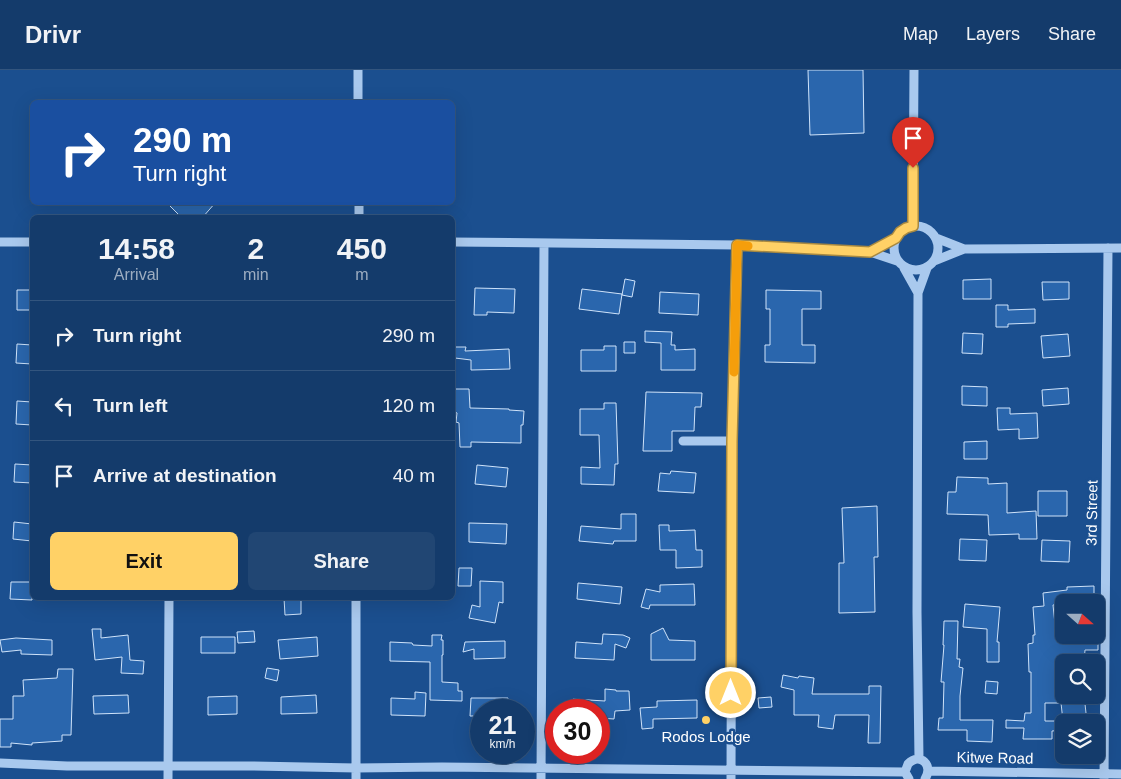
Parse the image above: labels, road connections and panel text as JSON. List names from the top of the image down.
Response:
{
  "streets": {
    "street": ["3rd Street", "Kitwe Road"]
  },
  "crossings": [
    ["3rd Street", "Kitwe Road"]
  ],
  "places": ["Rodos Lodge"],
  "north": "right",
  "page": {
    "header": "Drivr",
    "nav": ["Map", "Layers", "Share"],
    "turn": ["290 m", "Turn right"],
    "eta": [
      "14:58",
      "Arrival",
      "2",
      "min",
      "450",
      "m"
    ],
    "list": [
      {
        "name": "Turn right",
        "value": "290 m"
      },
      {
        "name": "Turn left",
        "value": "120 m"
      },
      {
        "name": "Arrive at destination",
        "value": "40 m"
      }
    ],
    "buttons": ["Exit", "Share"],
    "speed": "21 km/h",
    "limit": "30"
  }
}
